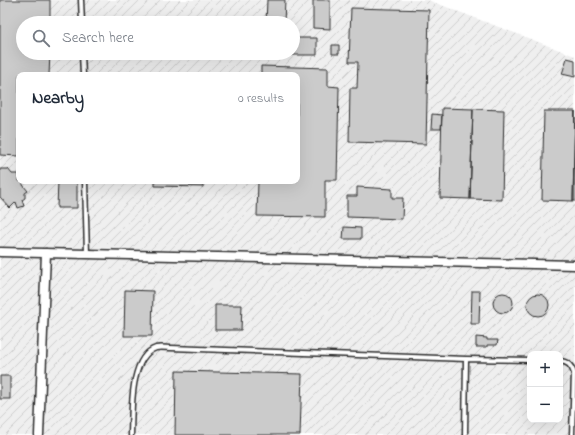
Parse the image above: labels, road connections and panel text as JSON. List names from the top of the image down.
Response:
{
  "page": {
    "search": "Search here",
    "heading": ["Nearby", "0 results"],
    "map_buttons": ["+", "−"]
  }
}
